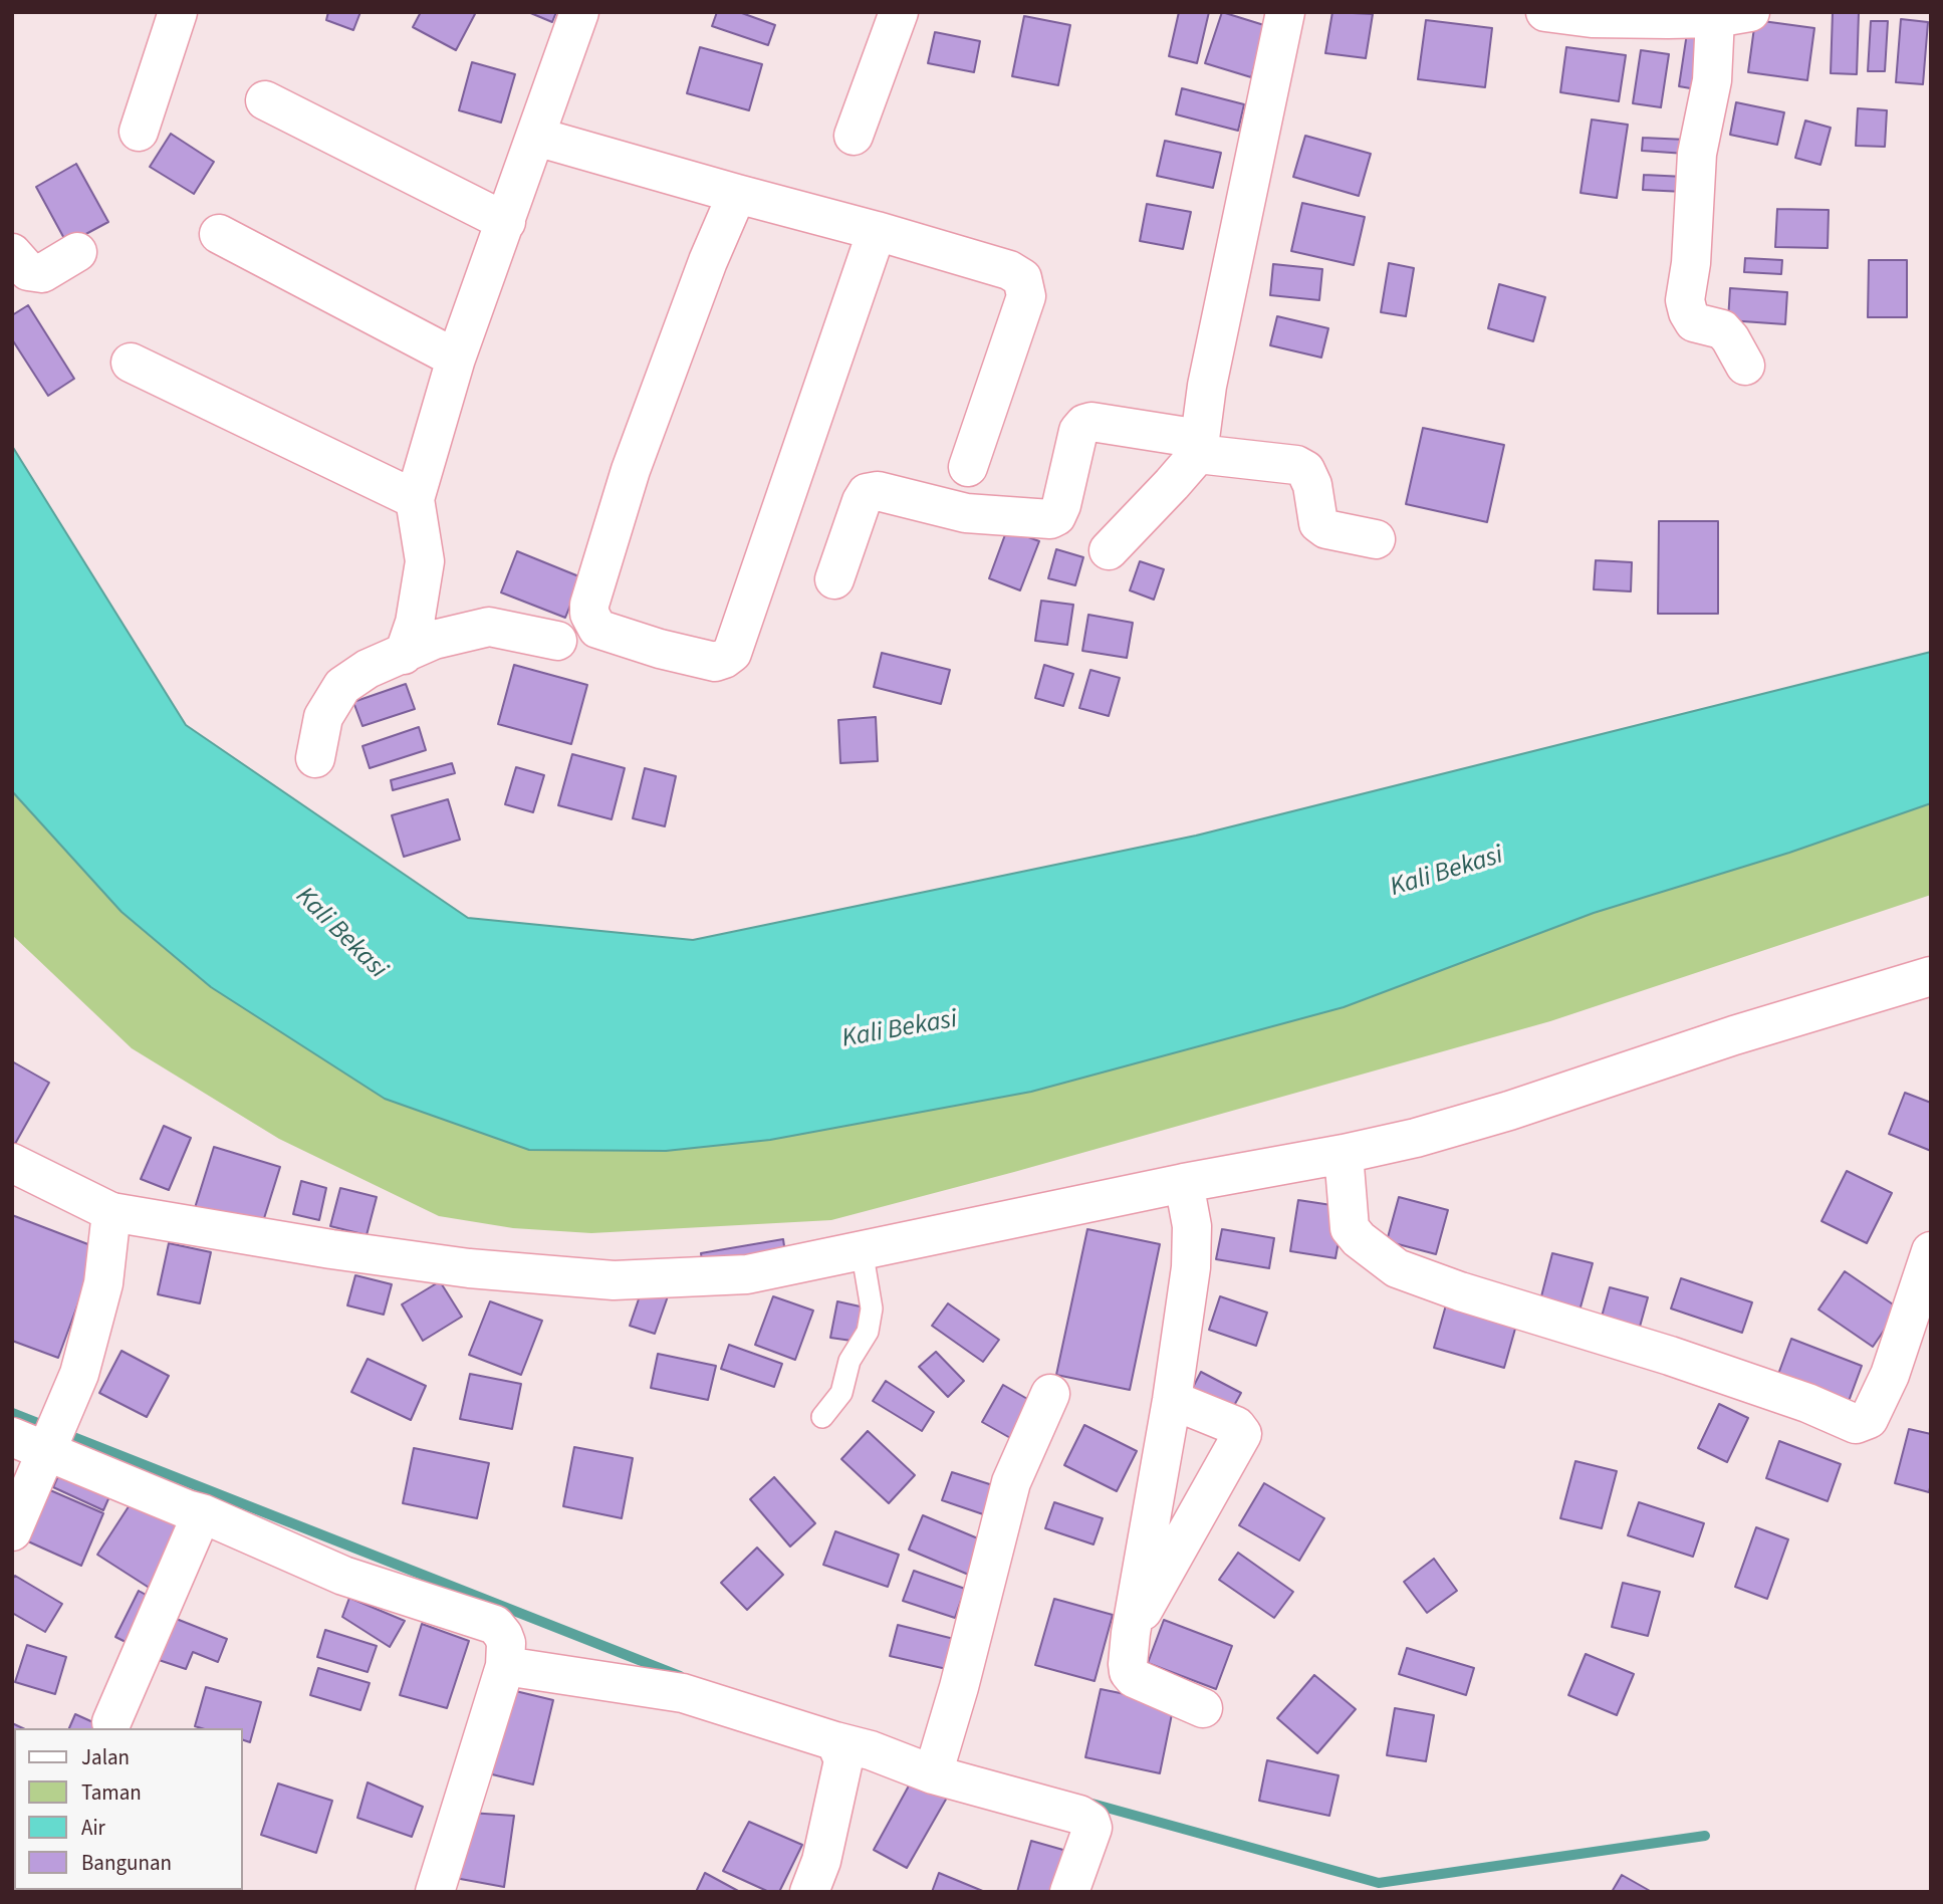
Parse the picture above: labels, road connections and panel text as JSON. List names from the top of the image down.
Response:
{
  "water": ["Kali Bekasi"],
  "legend": [
    "Jalan",
    "Taman",
    "Air",
    "Bangunan"
  ]
}
